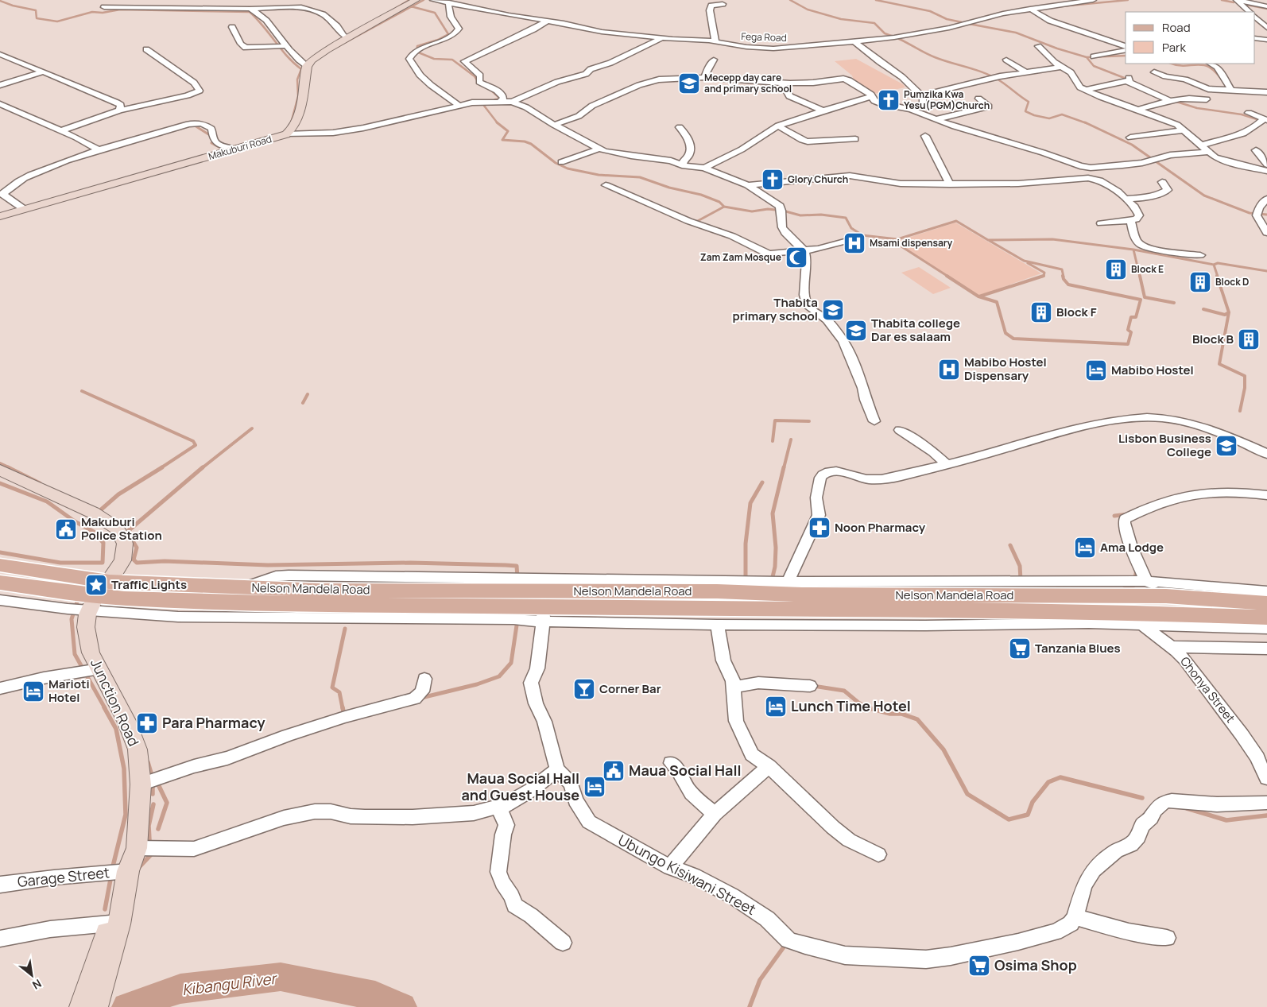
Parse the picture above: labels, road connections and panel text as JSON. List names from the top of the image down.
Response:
{
  "streets": {
    "main road": ["Nelson Mandela Road"],
    "street": [
      "Fega Road",
      "Makuburi Road",
      "Chonya Street",
      "Junction Road",
      "Ubungo Kisiwani Street",
      "Garage Street"
    ]
  },
  "crossings": [
    ["Nelson Mandela Road", "Chonya Street"],
    ["Nelson Mandela Road", "Junction Road"],
    ["Junction Road", "Garage Street"]
  ],
  "water": ["Kibangu River"],
  "places": {
    "school or university": [
      "Mecepp day care and primary school",
      "Thabita primary school",
      "Thabita college Dar es salaam",
      "Lisbon Business College"
    ],
    "church": ["Pumzika Kwa Yesu(PGM)Church", "Glory Church"],
    "hospital": ["Msami dispensary", "Mabibo Hostel Dispensary"],
    "mosque": ["Zam Zam Mosque"],
    "building": [
      "Block E",
      "Block D",
      "Block F",
      "Block B"
    ],
    "hotel": [
      "Mabibo Hostel",
      "Ama Lodge",
      "Marioti Hotel",
      "Lunch Time Hotel",
      "Maua Social Hall and Guest House"
    ],
    "pharmacy": ["Noon Pharmacy", "Para Pharmacy"],
    "public building": ["Makuburi Police Station", "Maua Social Hall"],
    "place": ["Traffic Lights"],
    "supermarket": ["Tanzania Blues", "Osima Shop"],
    "bar": ["Corner Bar"]
  },
  "legend": ["Road", "Park"],
  "north": "bottom right"
}
